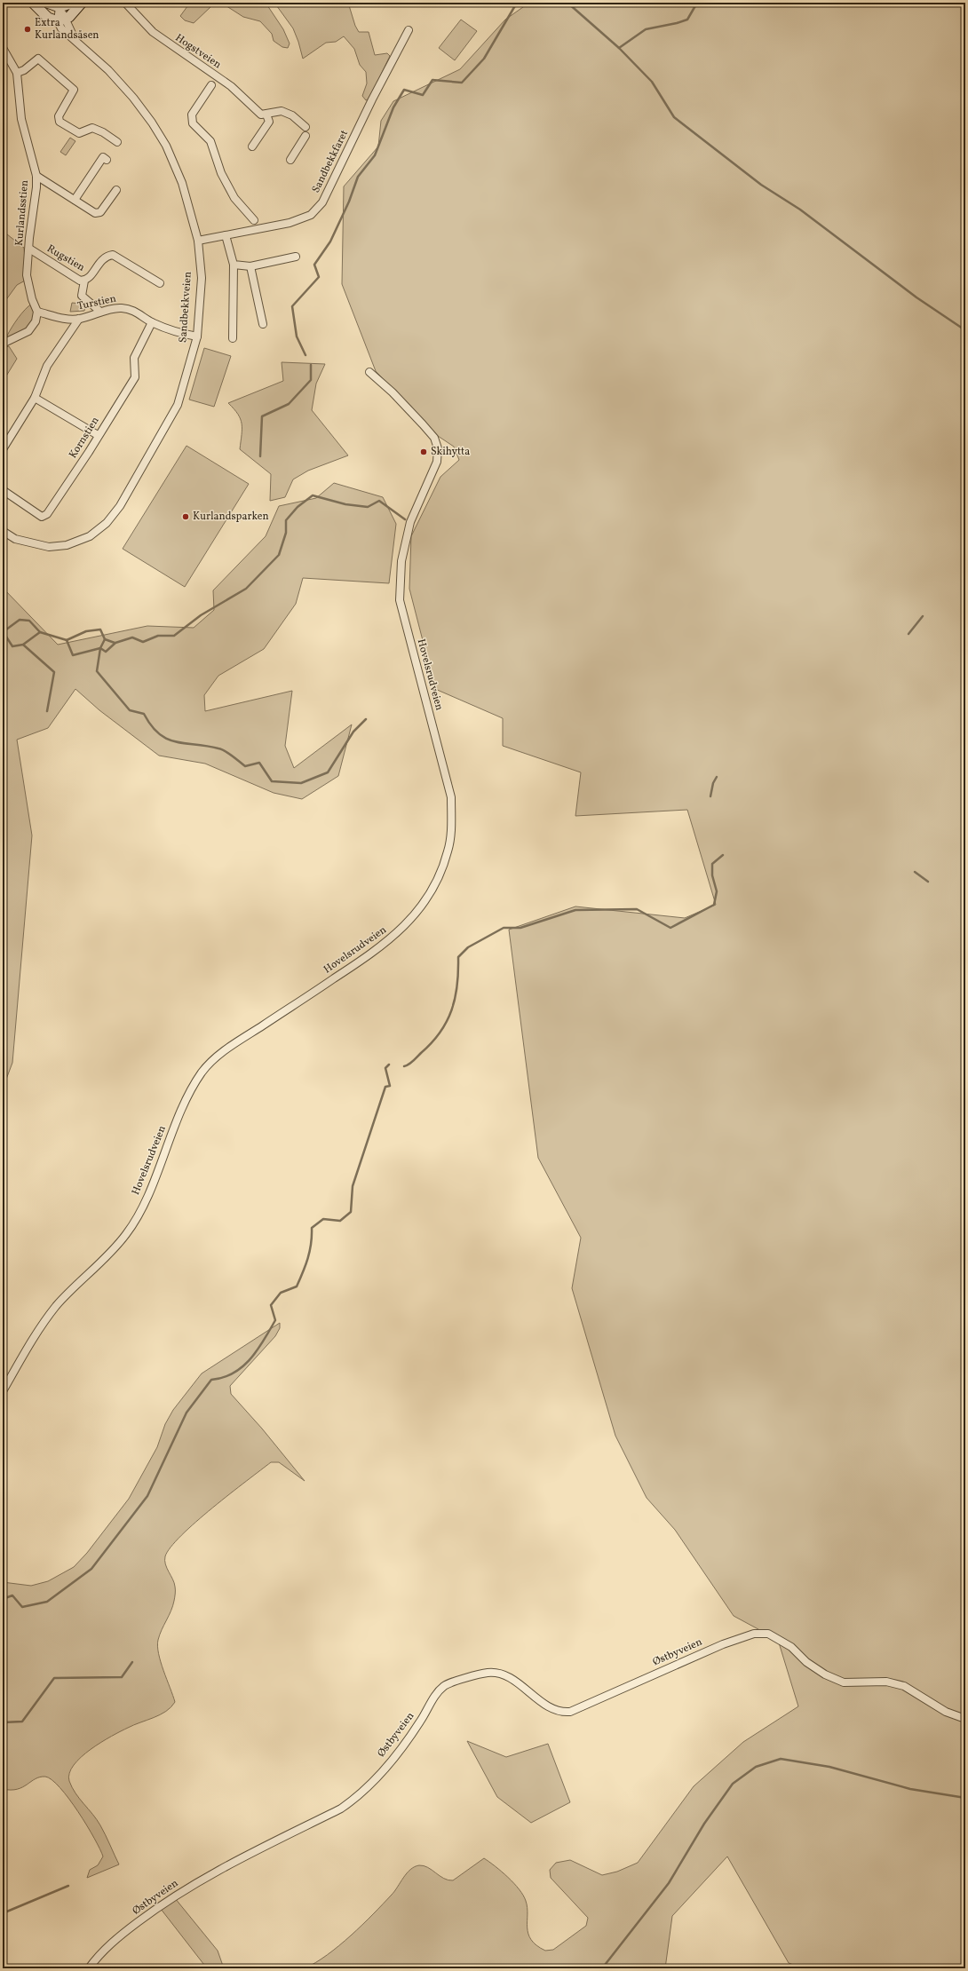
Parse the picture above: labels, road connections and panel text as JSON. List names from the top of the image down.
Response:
{
  "streets": {
    "main road": ["Sandbekkveien"],
    "street": [
      "Hogstveien",
      "Sandbekkfaret",
      "Kurlandsstien",
      "Rugstien",
      "Turstien",
      "Kornstien",
      "Hovelsrudveien",
      "Østbyveien"
    ]
  },
  "crossings": [
    ["Sandbekkfaret", "Sandbekkveien"],
    ["Kurlandsstien", "Rugstien"],
    ["Kurlandsstien", "Turstien"],
    ["Turstien", "Sandbekkveien"],
    ["Turstien", "Kornstien"]
  ],
  "places": ["Extra Kurlandsåsen", "Skihytta", "Kurlandsparken"]
}
